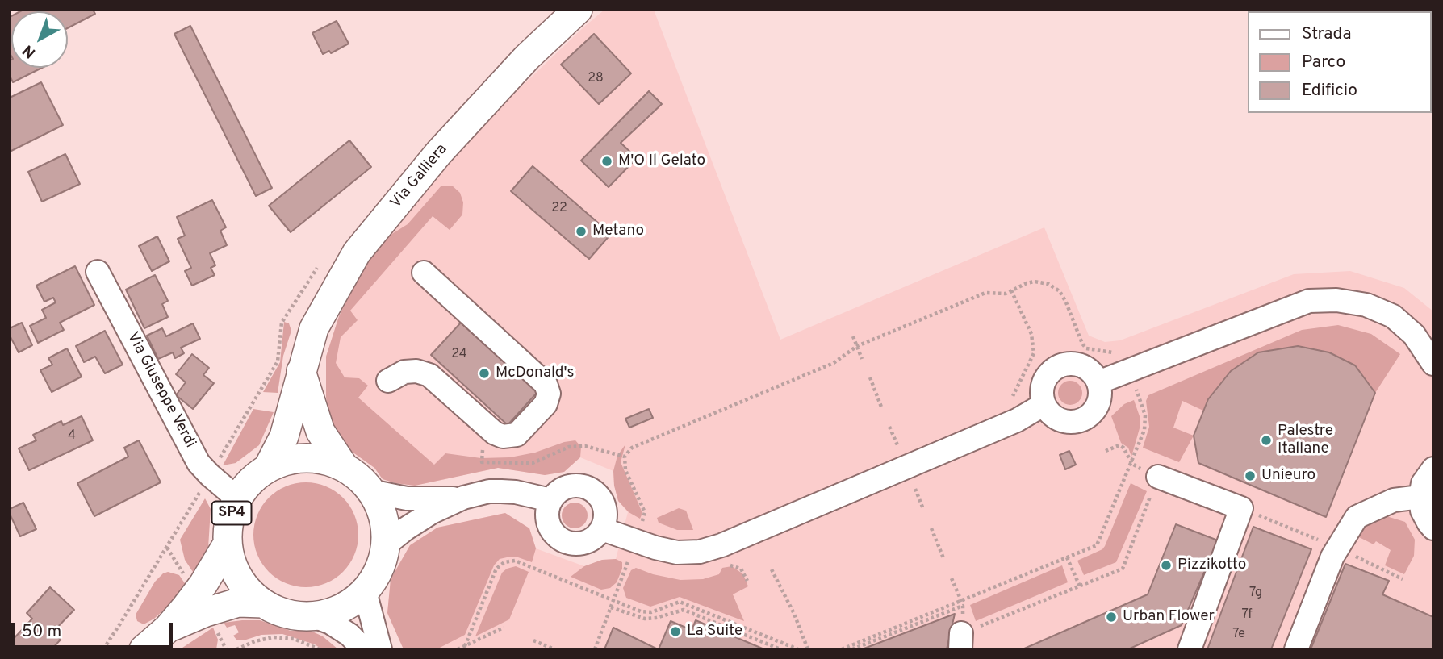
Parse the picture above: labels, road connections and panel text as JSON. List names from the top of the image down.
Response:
{
  "streets": {
    "main road": ["Via Galliera", "SP4"],
    "street": ["Via Giuseppe Verdi"]
  },
  "crossings": [
    ["Via Galliera", "Via Giuseppe Verdi"],
    ["Via Galliera", "SP4"],
    ["Via Giuseppe Verdi", "SP4"]
  ],
  "places": [
    "M'O Il Gelato",
    "Metano",
    "McDonald's",
    "Palestre Italiane",
    "Unieuro",
    "Pizzikotto",
    "Urban Flower",
    "La Suite"
  ],
  "house_numbers": [
    "28",
    "22",
    "24",
    "4",
    "7g",
    "7f",
    "7e"
  ],
  "legend": ["Strada", "Parco", "Edificio"],
  "scale_bar": "50 m",
  "north": "bottom left"
}
